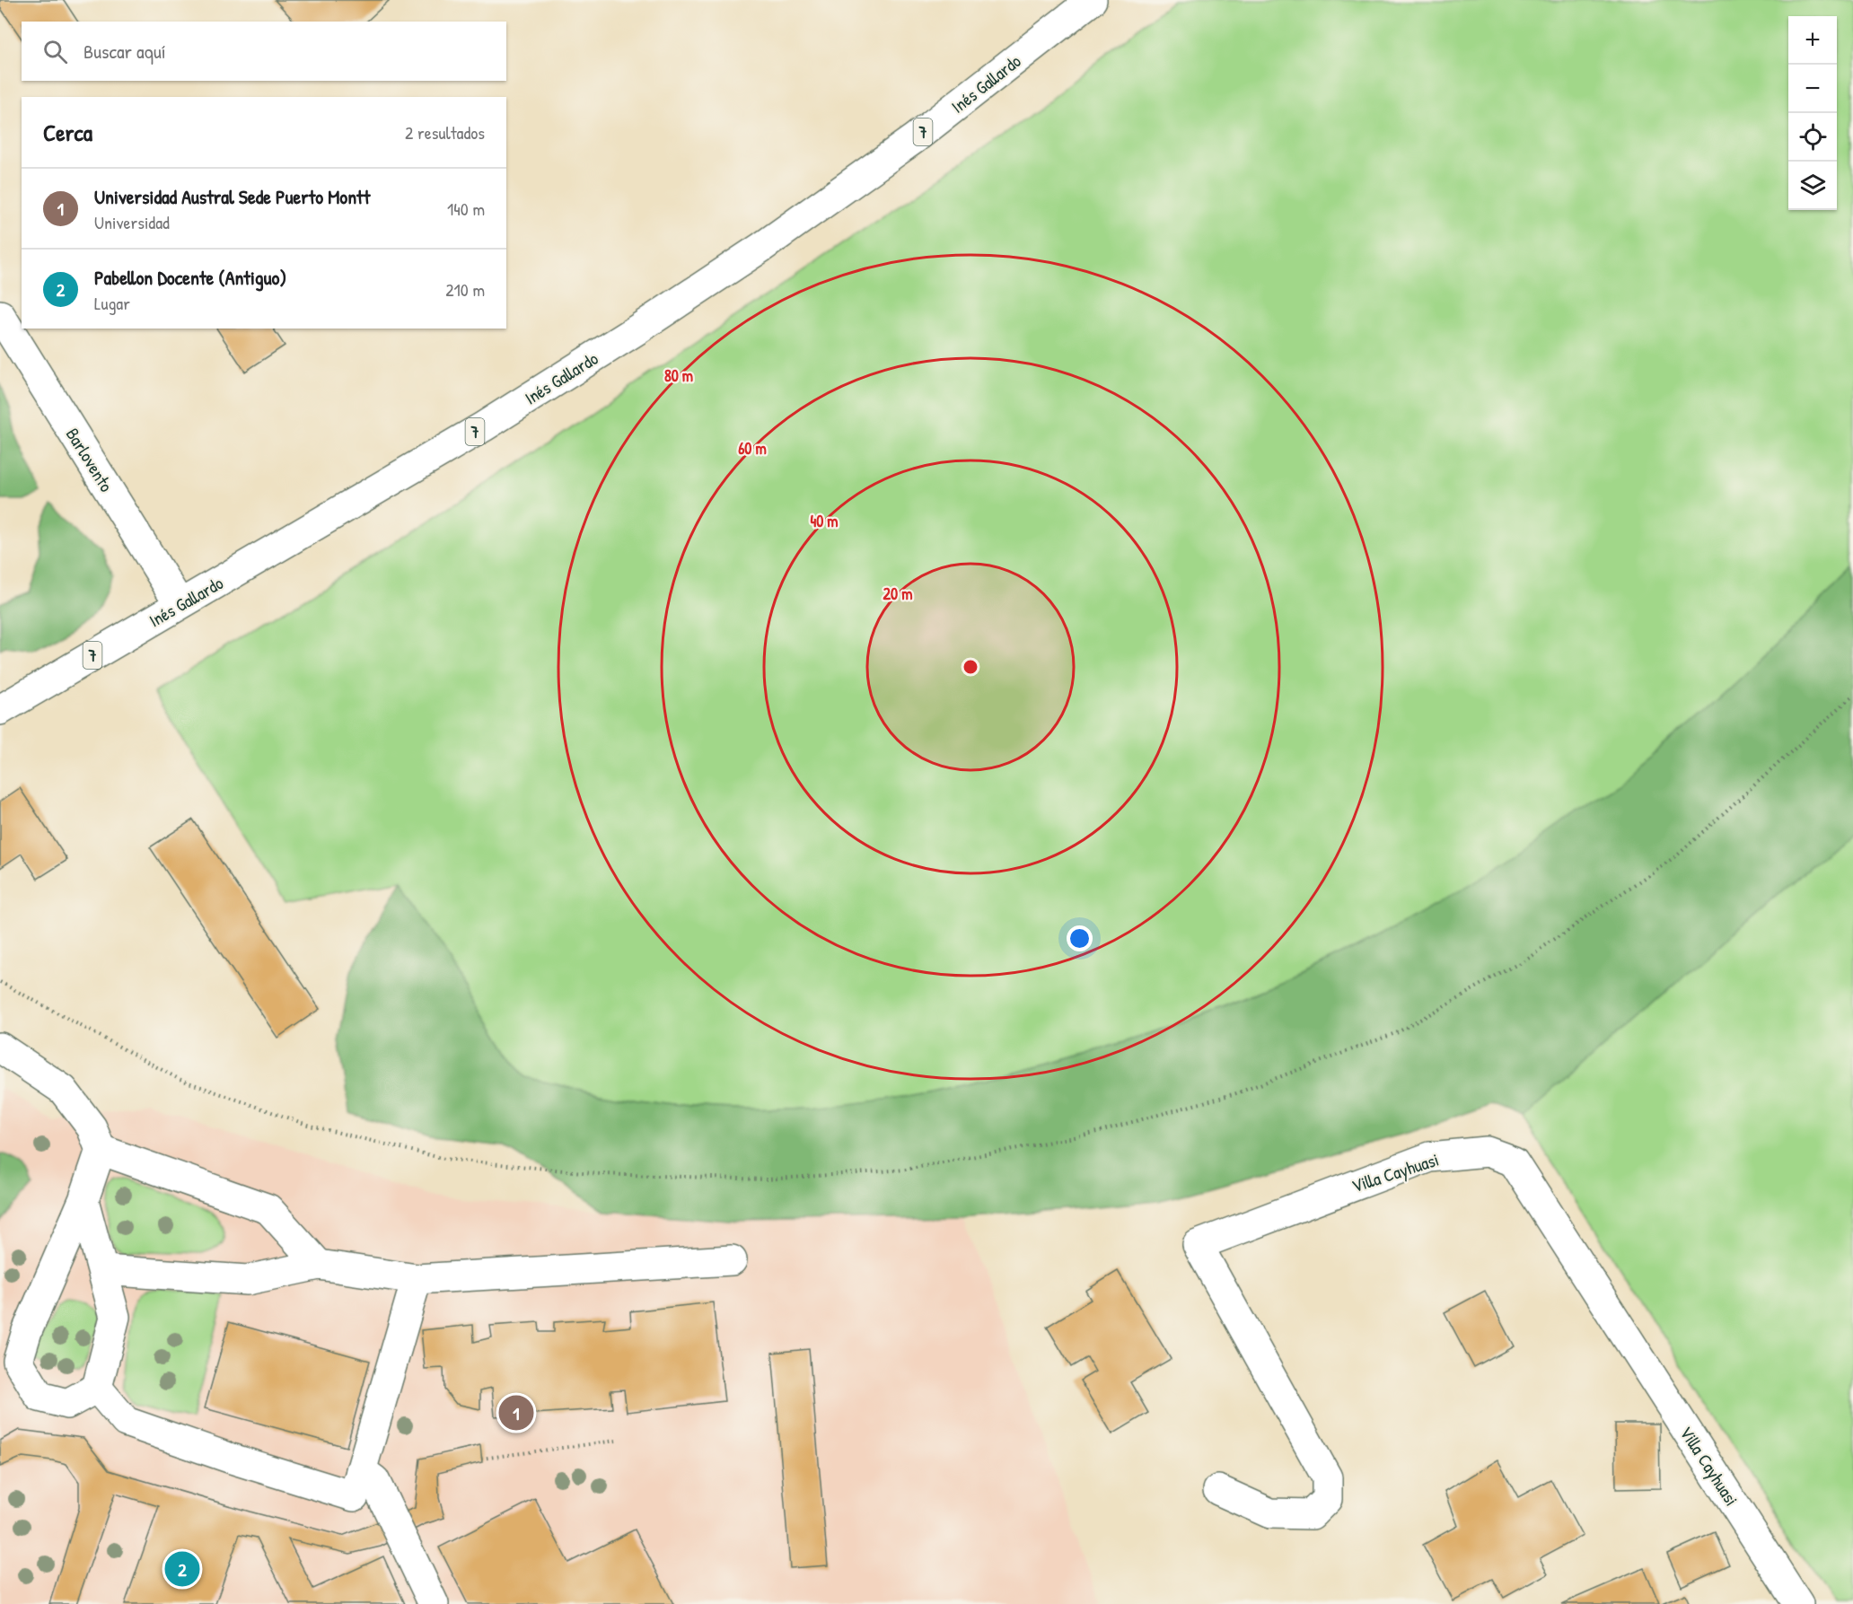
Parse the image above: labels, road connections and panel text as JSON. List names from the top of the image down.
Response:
{
  "streets": {
    "main road": [
      "Inés Gallardo",
      "7",
      "Barlovento",
      "Villa Cayhuasi"
    ]
  },
  "crossings": [
    ["Inés Gallardo", "Barlovento"]
  ],
  "page": {
    "map_buttons": ["+", "−"],
    "search": "Buscar aquí",
    "heading": ["Cerca", "2 resultados"],
    "list": [
      {
        "mark": "1",
        "name": "Universidad Austral Sede Puerto Montt",
        "note": "Universidad",
        "value": "140 m"
      },
      {
        "mark": "2",
        "name": "Pabellon Docente (Antiguo)",
        "note": "Lugar",
        "value": "210 m"
      }
    ],
    "pins": ["1", "2"]
  },
  "rings": [
    "80 m",
    "60 m",
    "40 m",
    "20 m"
  ]
}
